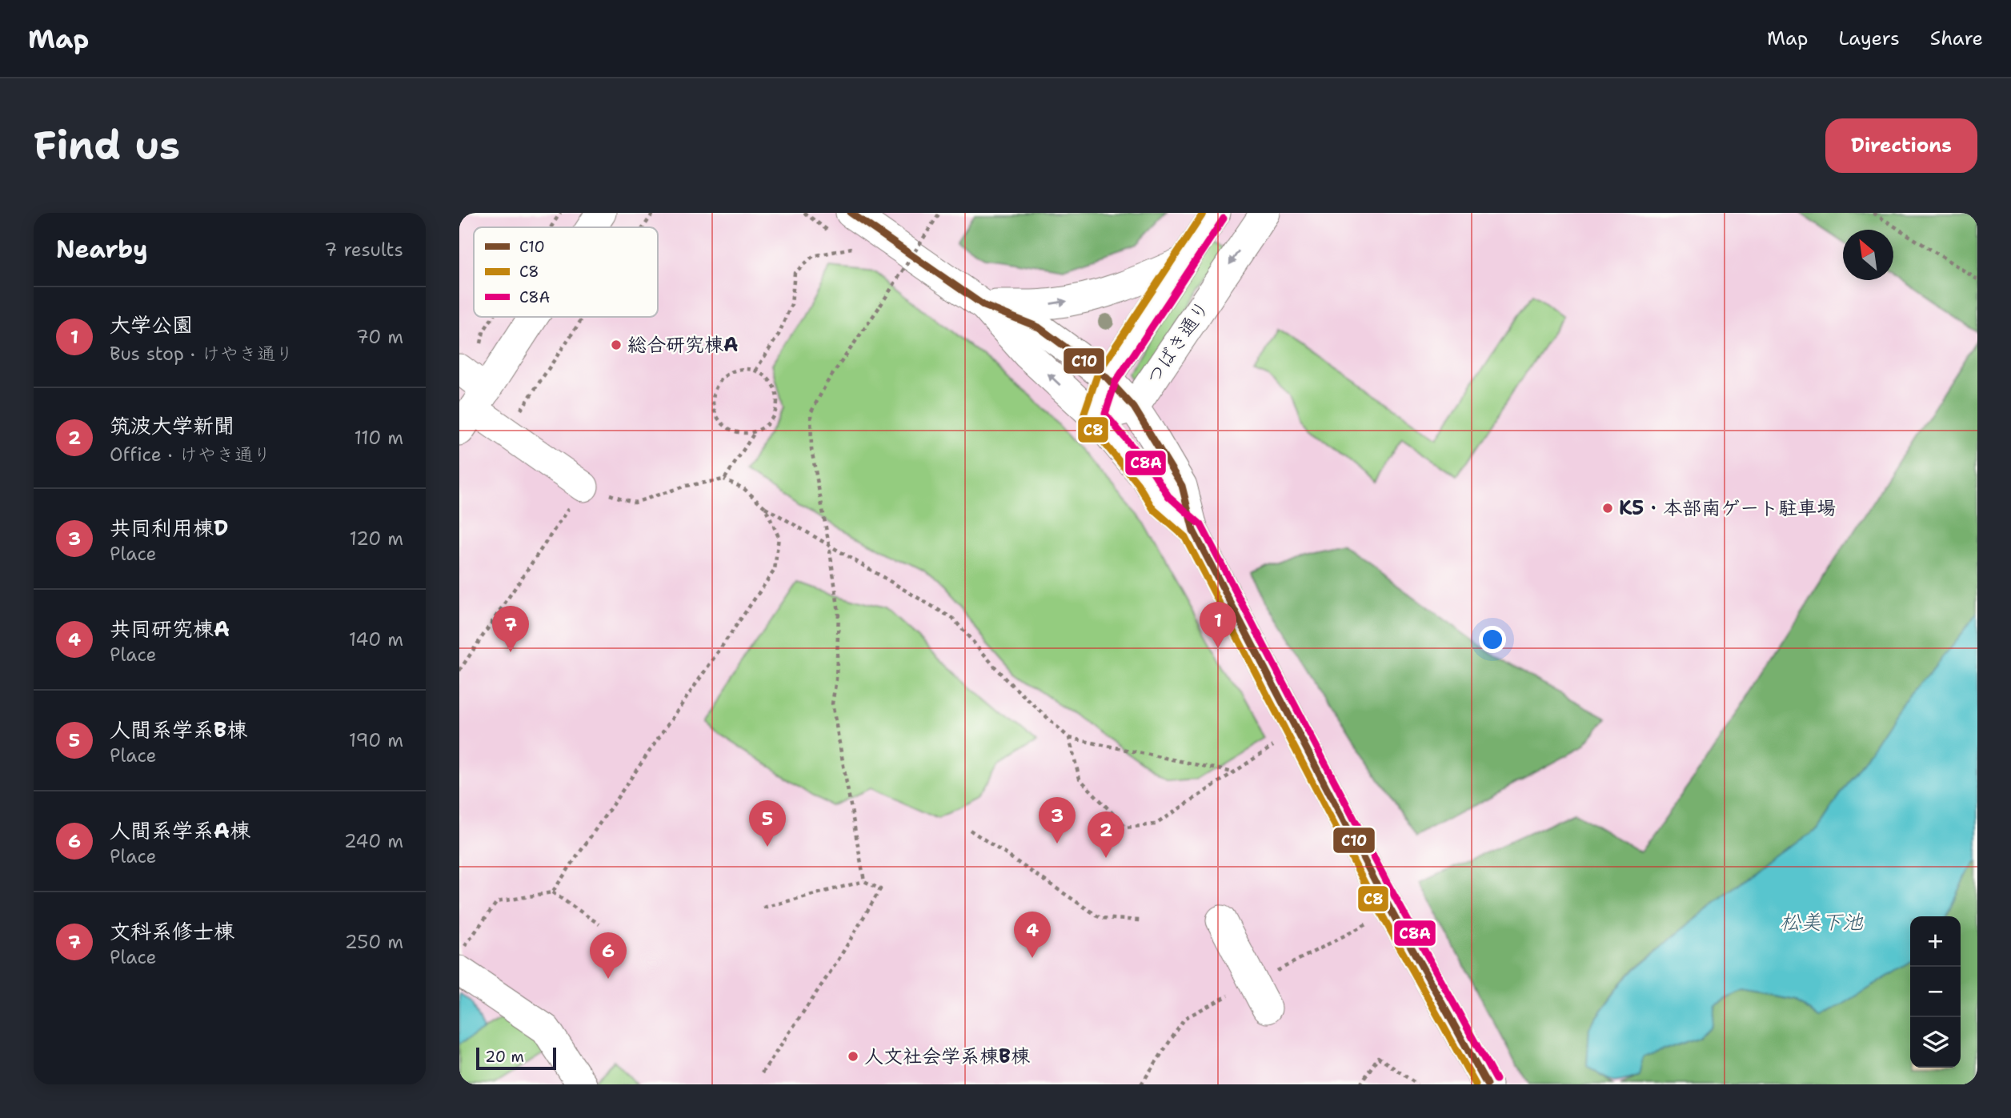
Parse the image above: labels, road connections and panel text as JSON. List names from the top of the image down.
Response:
{
  "streets": {
    "street": ["つばき通り"]
  },
  "water": ["松美下池"],
  "places": ["総合研究棟A", "K5・本部南ゲート駐車場", "人文社会学系棟B棟"],
  "lines": ["transit line C10", "transit line C8", "transit line C8A"],
  "legend": ["C10", "C8", "C8A"],
  "scale_bar": "20 m",
  "north": "top left",
  "page": {
    "header": "Map",
    "nav": ["Map", "Layers", "Share"],
    "buttons": "Directions",
    "title": "Find us",
    "heading": ["Nearby", "7 results"],
    "list": [
      {
        "mark": "1",
        "name": "大学公園",
        "note": "Bus stop · けやき通り",
        "value": "70 m"
      },
      {
        "mark": "2",
        "name": "筑波大学新聞",
        "note": "Office · けやき通り",
        "value": "110 m"
      },
      {
        "mark": "3",
        "name": "共同利用棟D",
        "note": "Place",
        "value": "120 m"
      },
      {
        "mark": "4",
        "name": "共同研究棟A",
        "note": "Place",
        "value": "140 m"
      },
      {
        "mark": "5",
        "name": "人間系学系B棟",
        "note": "Place",
        "value": "190 m"
      },
      {
        "mark": "6",
        "name": "人間系学系A棟",
        "note": "Place",
        "value": "240 m"
      },
      {
        "mark": "7",
        "name": "文科系修士棟",
        "note": "Place",
        "value": "250 m"
      }
    ],
    "pins": [
      "1",
      "7",
      "3",
      "5",
      "2",
      "4",
      "6"
    ],
    "map_buttons": ["+", "−"],
    "scale": "20 m"
  }
}
